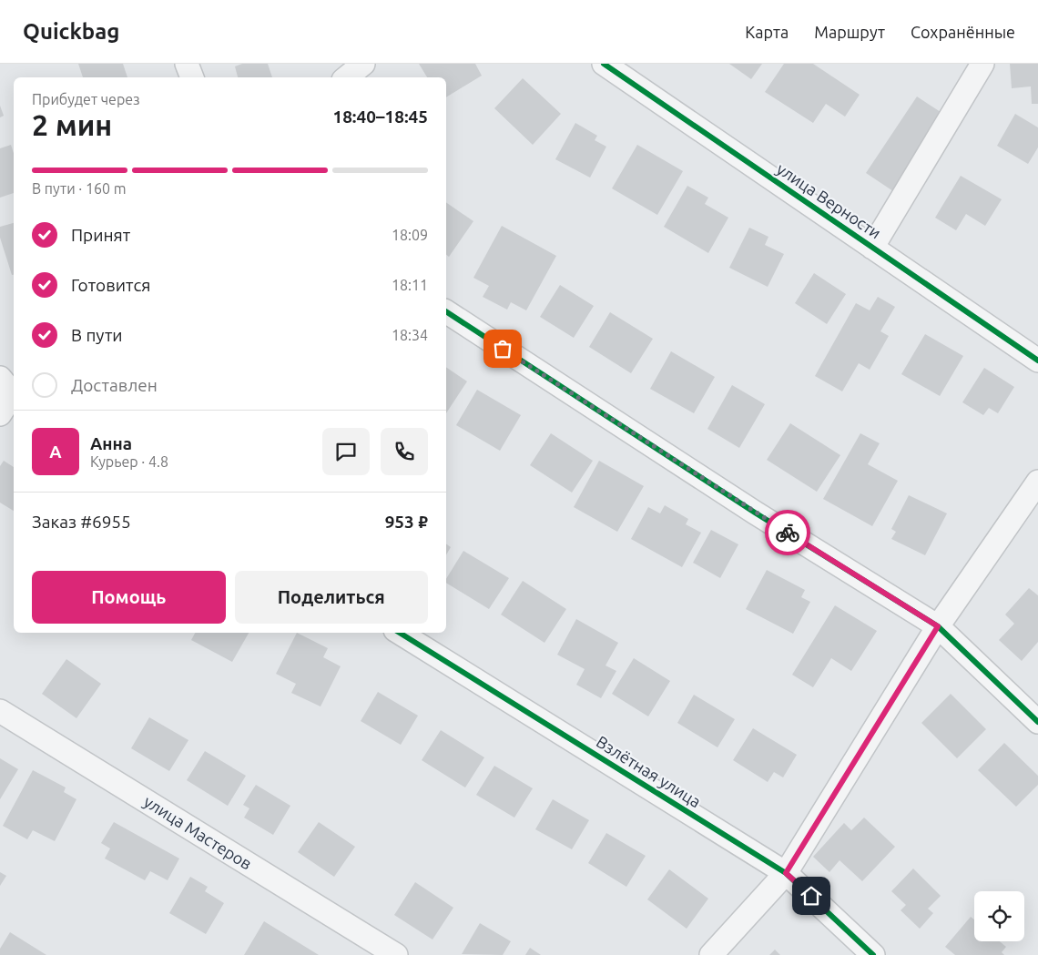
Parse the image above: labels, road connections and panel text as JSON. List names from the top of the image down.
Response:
{
  "streets": {
    "street": ["улица Верности", "Взлётная улица", "улица Мастеров"]
  },
  "page": {
    "header": "Quickbag",
    "nav": ["Карта", "Маршрут", "Сохранённые"],
    "heading": ["2 мин", "Прибудет через", "18:40–18:45"],
    "panel": [
      "Анна",
      "Курьер · 4.8",
      "Заказ #6955",
      "953 ₽"
    ],
    "bar": "В пути · 160 m",
    "list": [
      ["Принят", "18:09"],
      ["Готовится", "18:11"],
      ["В пути", "18:34"],
      "Доставлен"
    ],
    "round": "А",
    "buttons": ["Помощь", "Поделиться"]
  }
}
